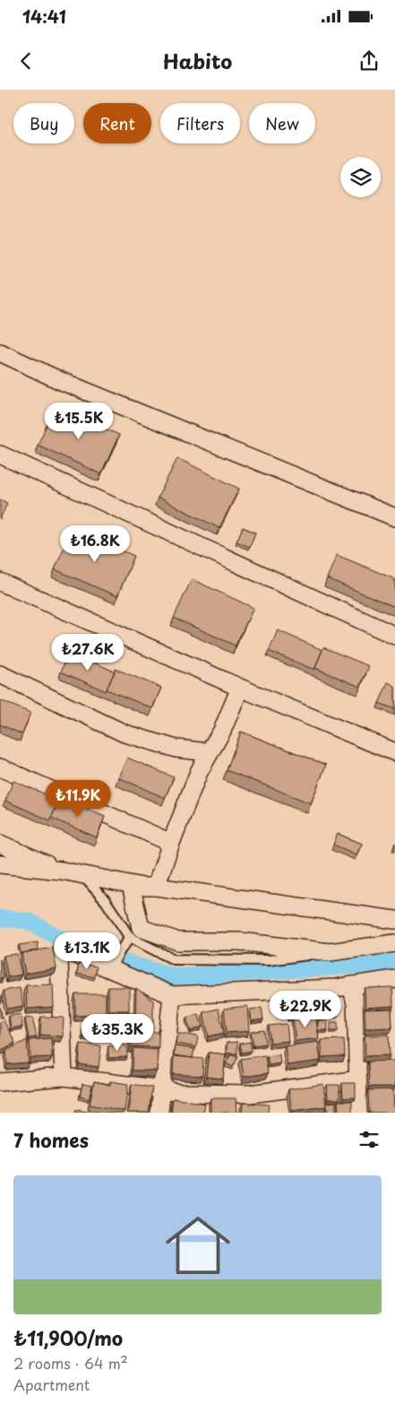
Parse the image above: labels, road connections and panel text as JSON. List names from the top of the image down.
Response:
{
  "page": {
    "status": "14:41",
    "header": "Habito",
    "chip": [
      "Buy",
      "Rent",
      "Filters",
      "New"
    ],
    "price": [
      "₺15.5K",
      "₺16.8K",
      "₺27.6K",
      "₺11.9K",
      "₺13.1K",
      "₺22.9K",
      "₺35.3K"
    ],
    "heading": "7 homes",
    "list": [
      {
        "name": "₺11,900/mo",
        "note": "2 rooms · 64 m² · Apartment"
      }
    ]
  }
}
